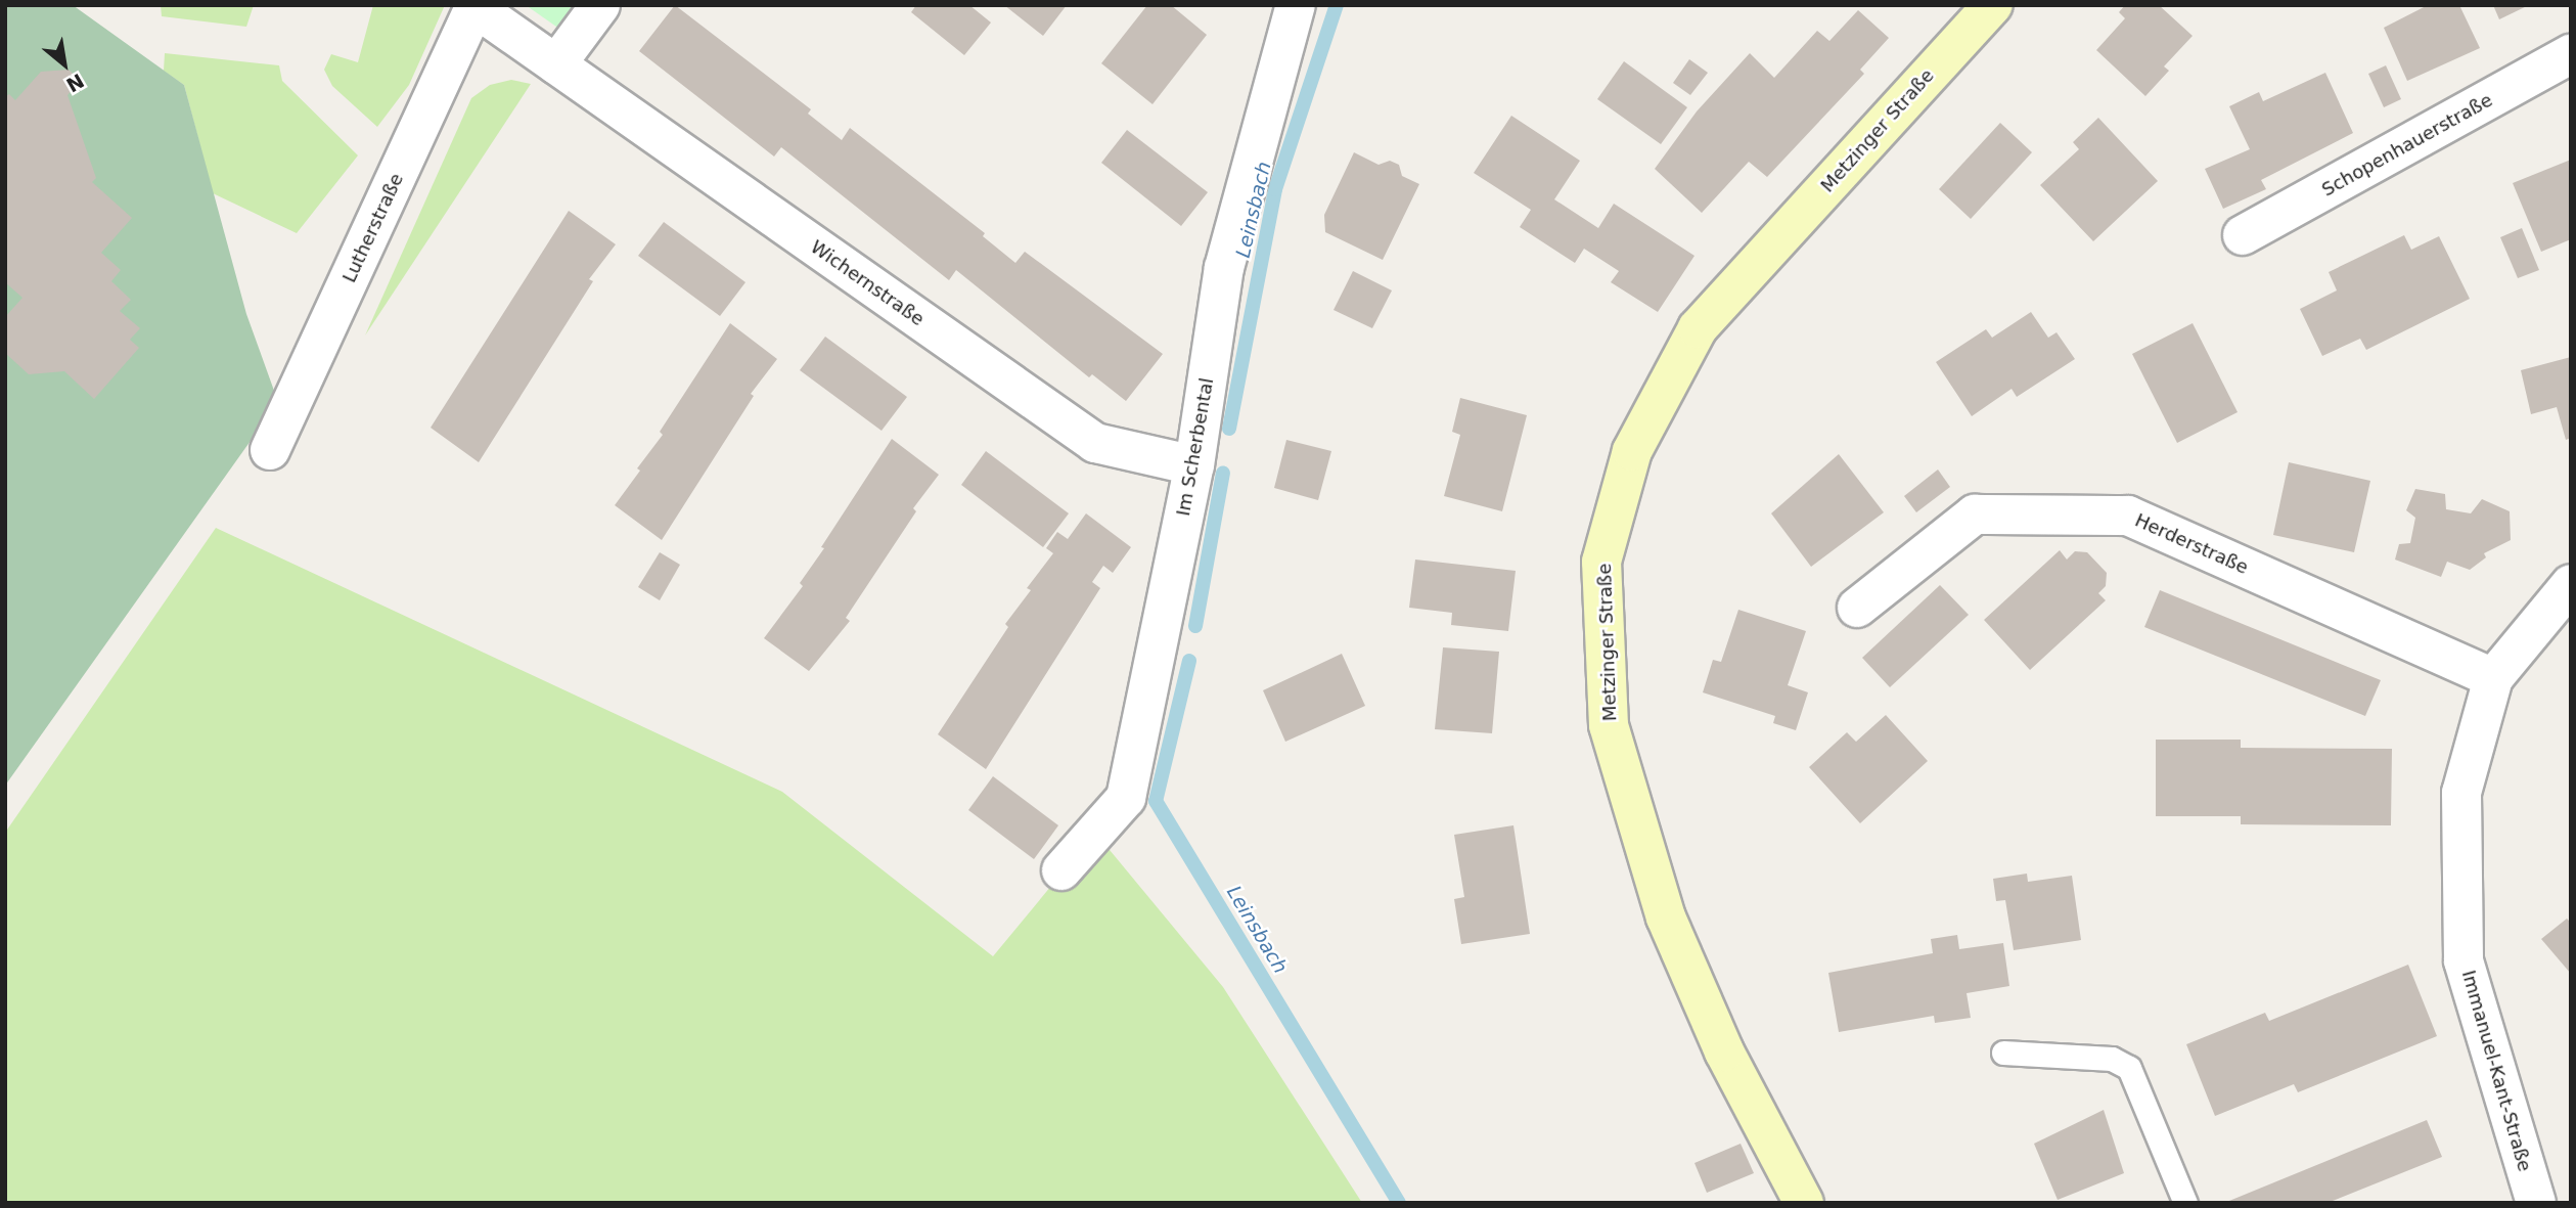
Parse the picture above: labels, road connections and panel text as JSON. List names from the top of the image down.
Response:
{
  "streets": {
    "main road": ["Metzinger Straße"],
    "street": [
      "Schopenhauerstraße",
      "Lutherstraße",
      "Wichernstraße",
      "Im Scherbental",
      "Herderstraße",
      "Immanuel-Kant-Straße"
    ]
  },
  "crossings": [
    ["Lutherstraße", "Wichernstraße"],
    ["Wichernstraße", "Im Scherbental"],
    ["Herderstraße", "Immanuel-Kant-Straße"]
  ],
  "water": ["Leinsbach"],
  "north": "bottom right"
}
